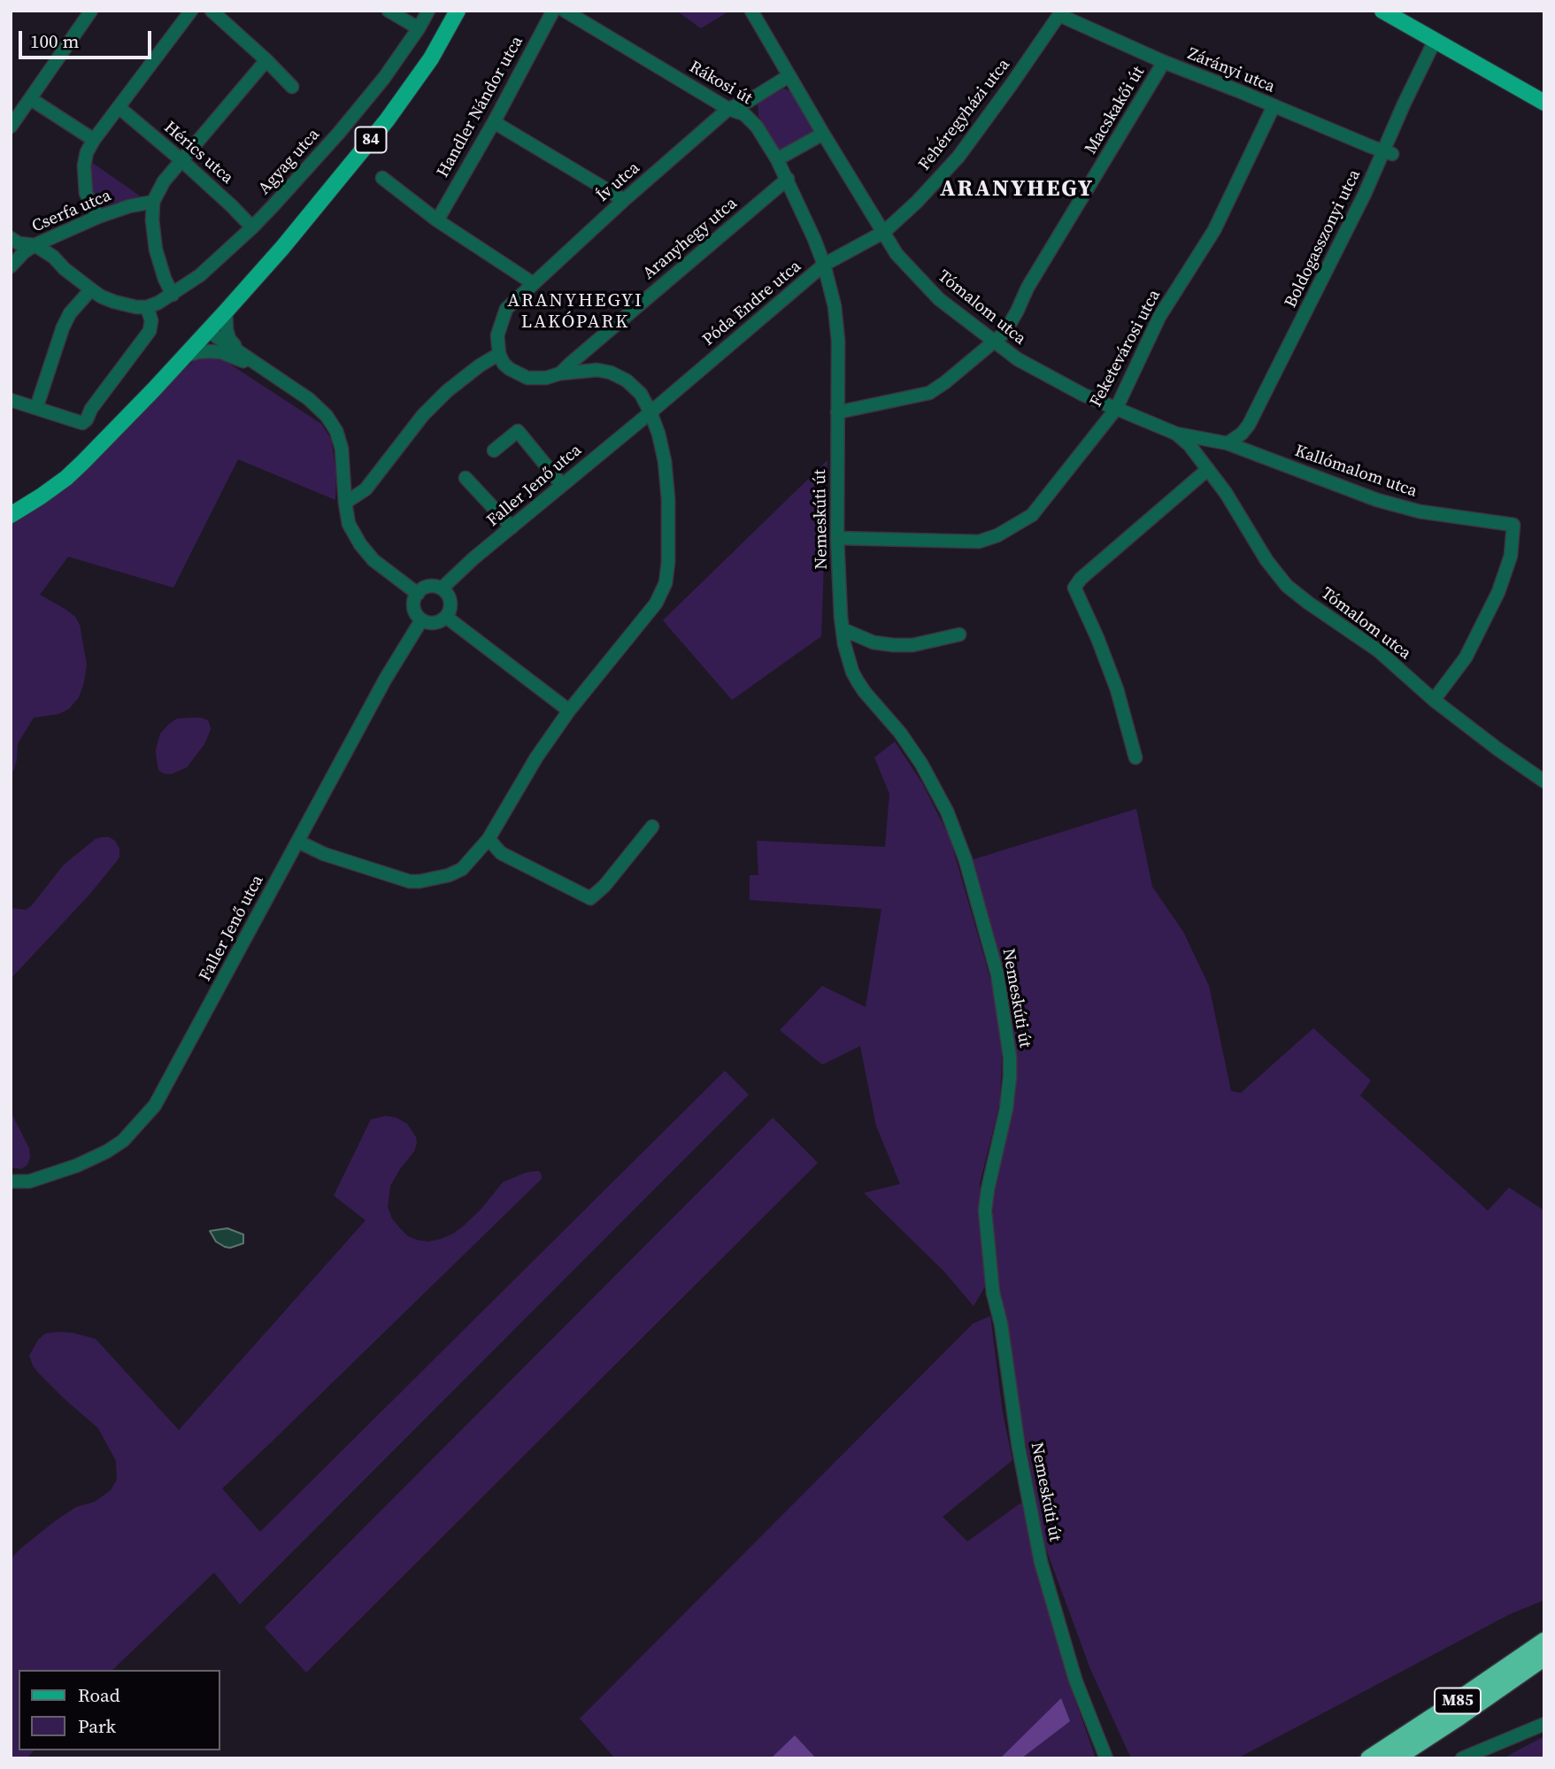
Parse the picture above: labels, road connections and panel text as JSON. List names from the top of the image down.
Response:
{
  "streets": {
    "highway": ["M85"],
    "main road": ["84"],
    "street": [
      "Zárányi utca",
      "Rákosi út",
      "Handler Nándor utca",
      "Macskakői út",
      "Fehéregyházi utca",
      "Hérics utca",
      "Agyag utca",
      "Ív utca",
      "Cserfa utca",
      "Aranyhegy utca",
      "Boldogasszonyi utca",
      "Póda Endre utca",
      "Tómalom utca",
      "Feketevárosi utca",
      "Kallómalom utca",
      "Faller Jenő utca",
      "Nemeskúti út"
    ]
  },
  "crossings": [
    ["Zárányi utca", "Macskakői út"],
    ["Zárányi utca", "Fehéregyházi utca"],
    ["Zárányi utca", "Boldogasszonyi utca"],
    ["Zárányi utca", "Feketevárosi utca"],
    ["Rákosi út", "Ív utca"],
    ["Rákosi út", "Aranyhegy utca"],
    ["Rákosi út", "Póda Endre utca"],
    ["Rákosi út", "Nemeskúti út"],
    ["Macskakői út", "Tómalom utca"],
    ["Macskakői út", "Nemeskúti út"],
    ["Fehéregyházi utca", "Póda Endre utca"],
    ["Fehéregyházi utca", "Tómalom utca"],
    ["Hérics utca", "Agyag utca"],
    ["Ív utca", "Tómalom utca"],
    ["Boldogasszonyi utca", "Tómalom utca"],
    ["Boldogasszonyi utca", "Kallómalom utca"],
    ["Póda Endre utca", "Tómalom utca"],
    ["Póda Endre utca", "Faller Jenő utca"],
    ["Póda Endre utca", "Nemeskúti út"],
    ["Tómalom utca", "Feketevárosi utca"],
    ["Tómalom utca", "Kallómalom utca"],
    ["Feketevárosi utca", "Nemeskúti út"]
  ],
  "districts": ["ARANYHEGY", "ARANYHEGYI LAKÓPARK"],
  "legend": ["Road", "Park"],
  "scale_bar": "100 m"
}
